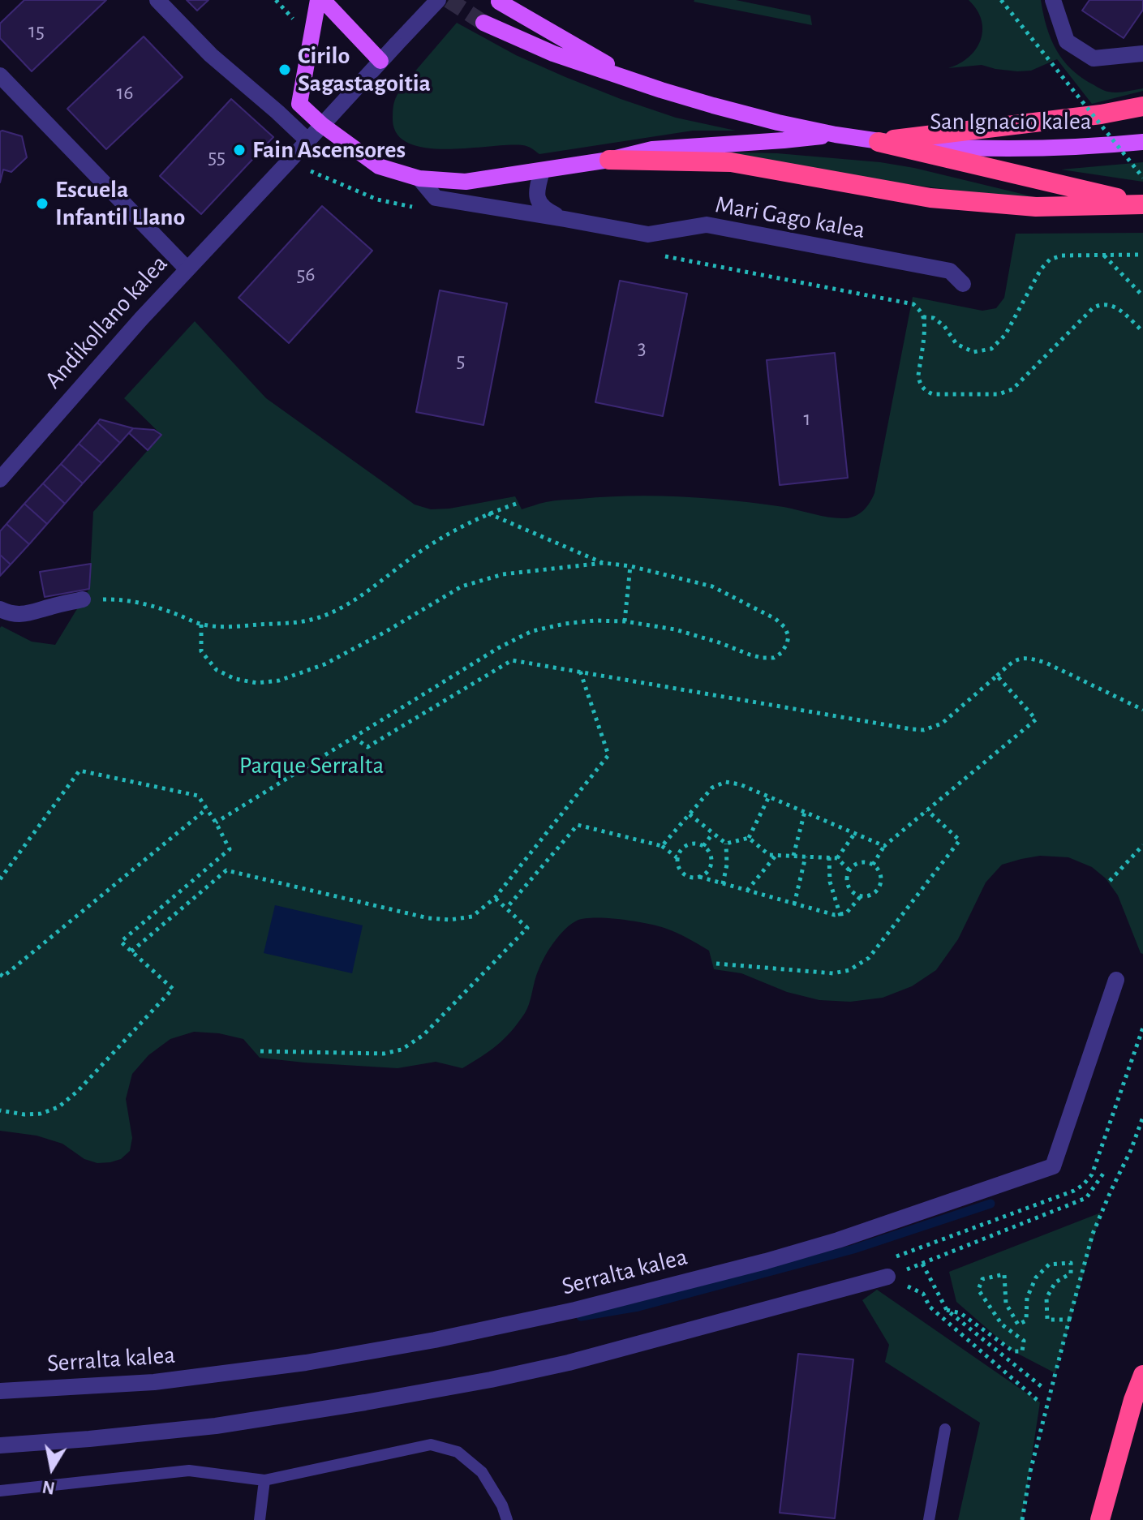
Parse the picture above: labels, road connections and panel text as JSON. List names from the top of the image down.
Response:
{
  "streets": {
    "main road": ["San Ignacio kalea"],
    "street": ["Mari Gago kalea", "Andikollano kalea", "Serralta kalea"]
  },
  "parks": ["Parque Serralta"],
  "places": ["Cirilo Sagastagoitia", "Fain Ascensores", "Escuela Infantil Llano"],
  "house_numbers": [
    "15",
    "16",
    "55",
    "56",
    "3",
    "5",
    "1"
  ],
  "north": "bottom"
}
